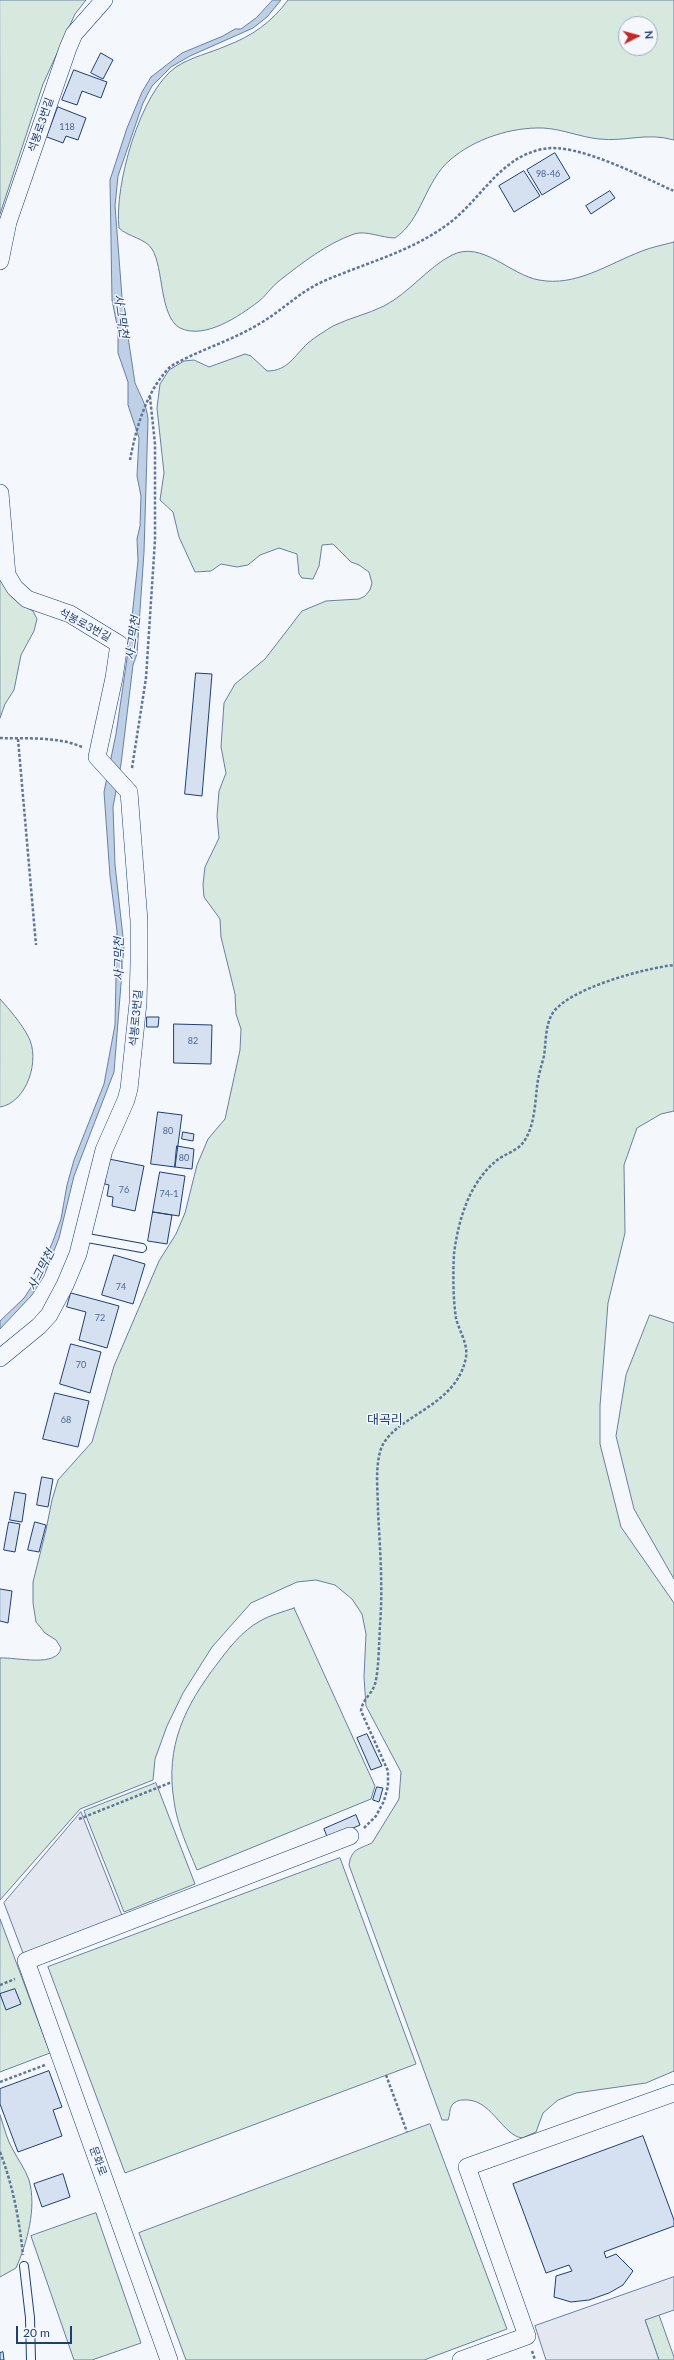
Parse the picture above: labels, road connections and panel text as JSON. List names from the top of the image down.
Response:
{
  "streets": {
    "street": ["석봉로3번길", "문화로"]
  },
  "districts": ["대곡리"],
  "water": ["사그막천"],
  "house_numbers": [
    "118",
    "98-46",
    "82",
    "80",
    "80",
    "76",
    "74-1",
    "74",
    "72",
    "70",
    "68"
  ],
  "scale_bar": "20 m",
  "north": "right"
}
